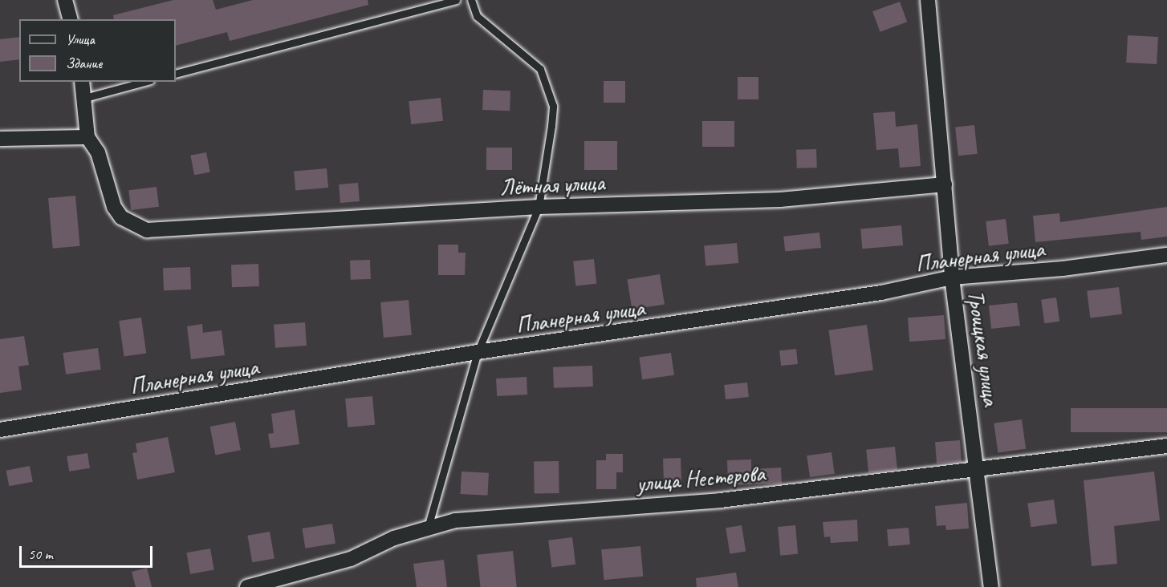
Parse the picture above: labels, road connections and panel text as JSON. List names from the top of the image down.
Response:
{
  "streets": {
    "street": [
      "Лётная улица",
      "Планерная улица",
      "Троицкая улица",
      "улица Нестерова"
    ]
  },
  "crossings": [
    ["Лётная улица", "Троицкая улица"],
    ["Планерная улица", "Троицкая улица"],
    ["Троицкая улица", "улица Нестерова"]
  ],
  "legend": ["Улица", "Здание"],
  "scale_bar": "50 m"
}
